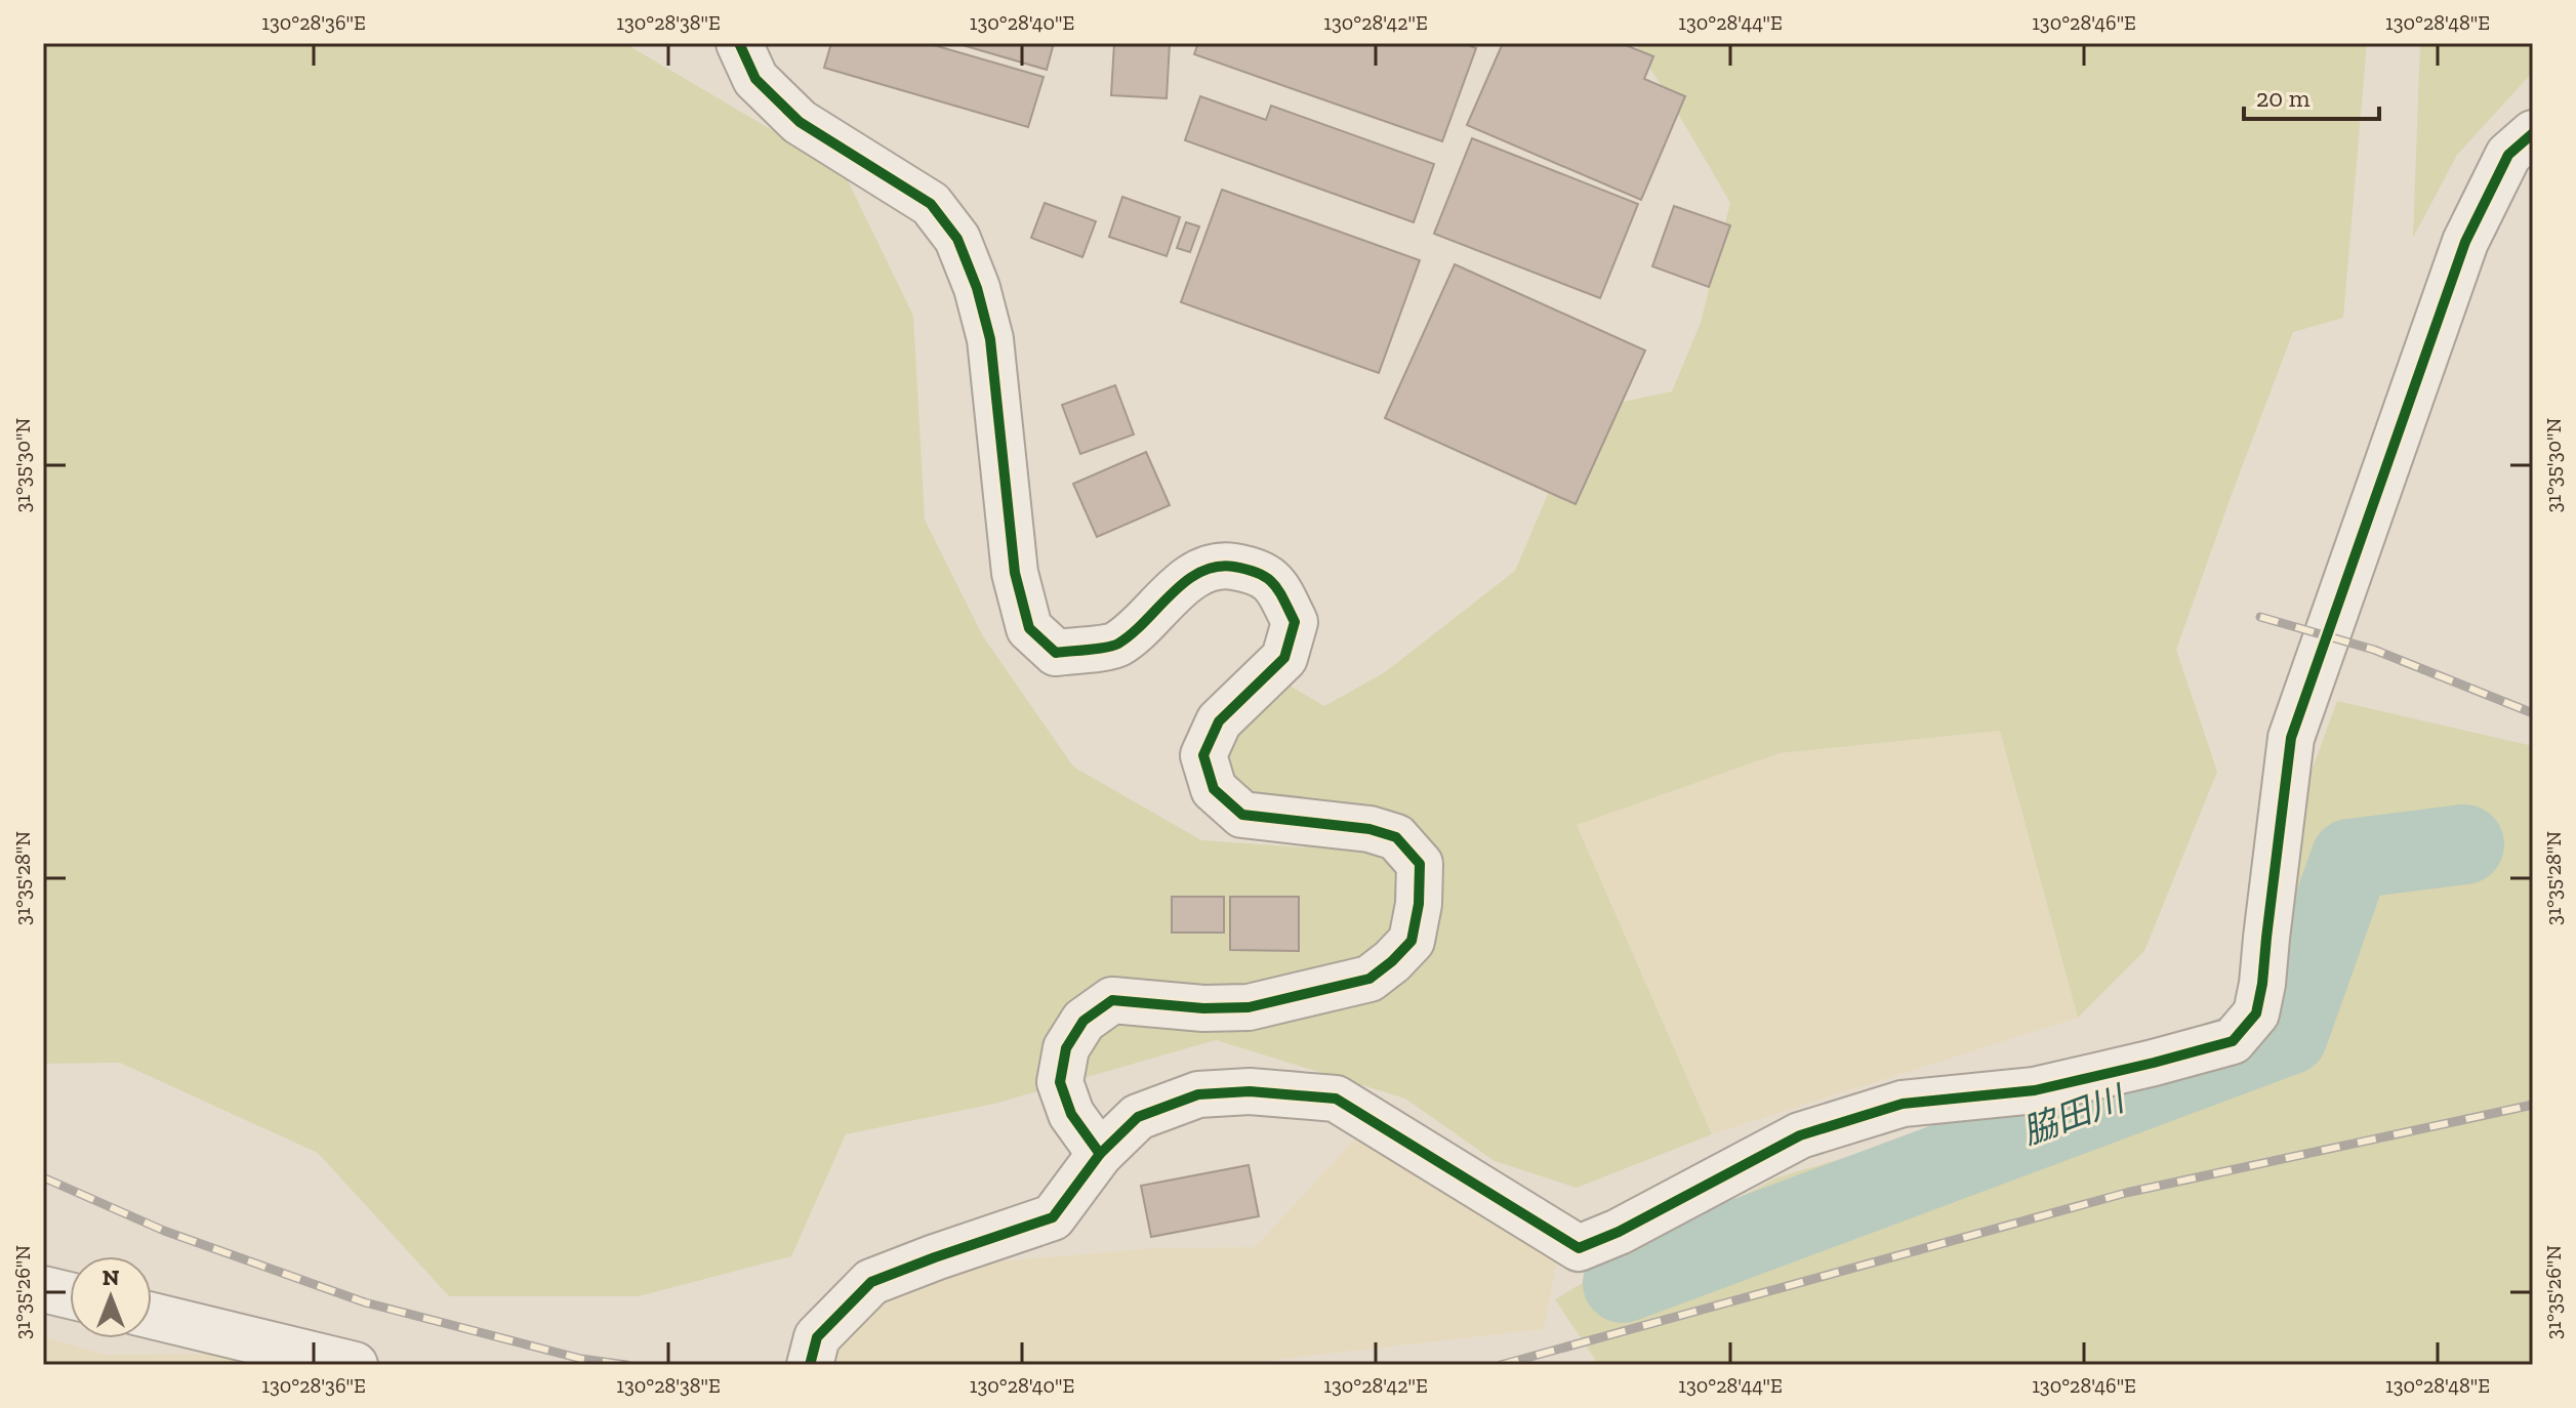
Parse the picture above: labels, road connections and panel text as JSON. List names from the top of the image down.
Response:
{
  "water": ["脇田川"],
  "scale_bar": "20 m",
  "north": "top",
  "coordinates": [
    "130°28'36\"E",
    "130°28'38\"E",
    "130°28'40\"E",
    "130°28'42\"E",
    "130°28'44\"E",
    "130°28'46\"E",
    "130°28'48\"E",
    "31°35'30\"N",
    "31°35'28\"N",
    "31°35'26\"N"
  ]
}
